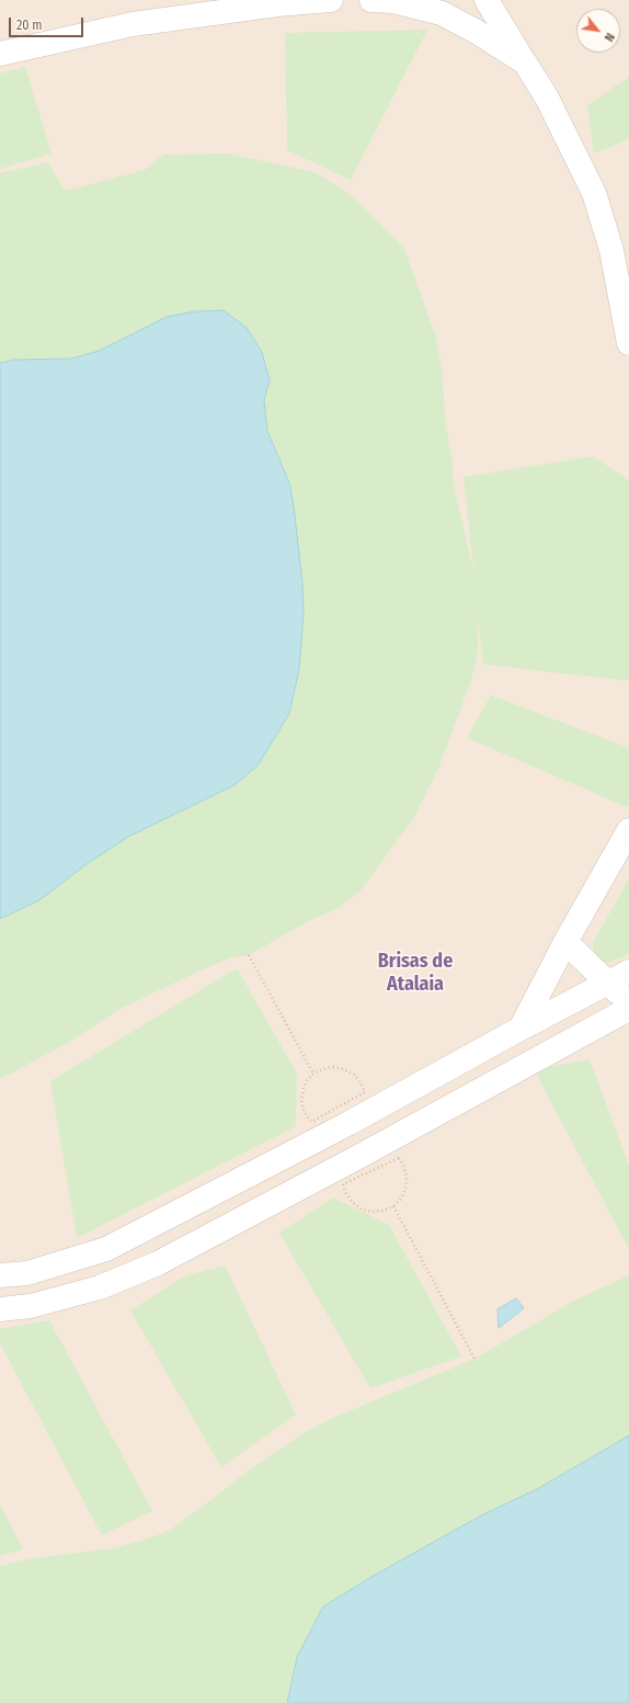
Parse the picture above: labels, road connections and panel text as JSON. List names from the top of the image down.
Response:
{
  "districts": ["Brisas de Atalaia"],
  "scale_bar": "20 m",
  "north": "bottom right"
}
